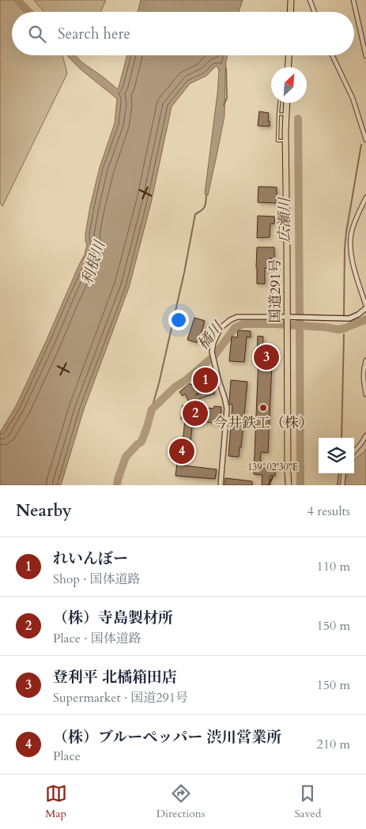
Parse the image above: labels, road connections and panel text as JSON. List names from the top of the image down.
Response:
{
  "streets": {
    "highway": ["国道291号"]
  },
  "water": ["広瀬川", "利根川", "橘川"],
  "places": ["今井鉄工（株）"],
  "north": "top right",
  "page": {
    "search": "Search here",
    "pins": [
      "3",
      "1",
      "2",
      "4"
    ],
    "heading": ["Nearby", "4 results"],
    "list": [
      {
        "mark": "1",
        "name": "れいんぼー",
        "note": "Shop · 国体道路",
        "value": "110 m"
      },
      {
        "mark": "2",
        "name": "（株）寺島製材所",
        "note": "Place · 国体道路",
        "value": "150 m"
      },
      {
        "mark": "3",
        "name": "登利平 北橘箱田店",
        "note": "Supermarket · 国道291号",
        "value": "150 m"
      },
      {
        "mark": "4",
        "name": "（株）ブルーペッパー 渋川営業所",
        "note": "Place",
        "value": "210 m"
      }
    ],
    "nav": ["Map", "Directions", "Saved"]
  },
  "coordinates": ["139°02'30\"E"]
}
